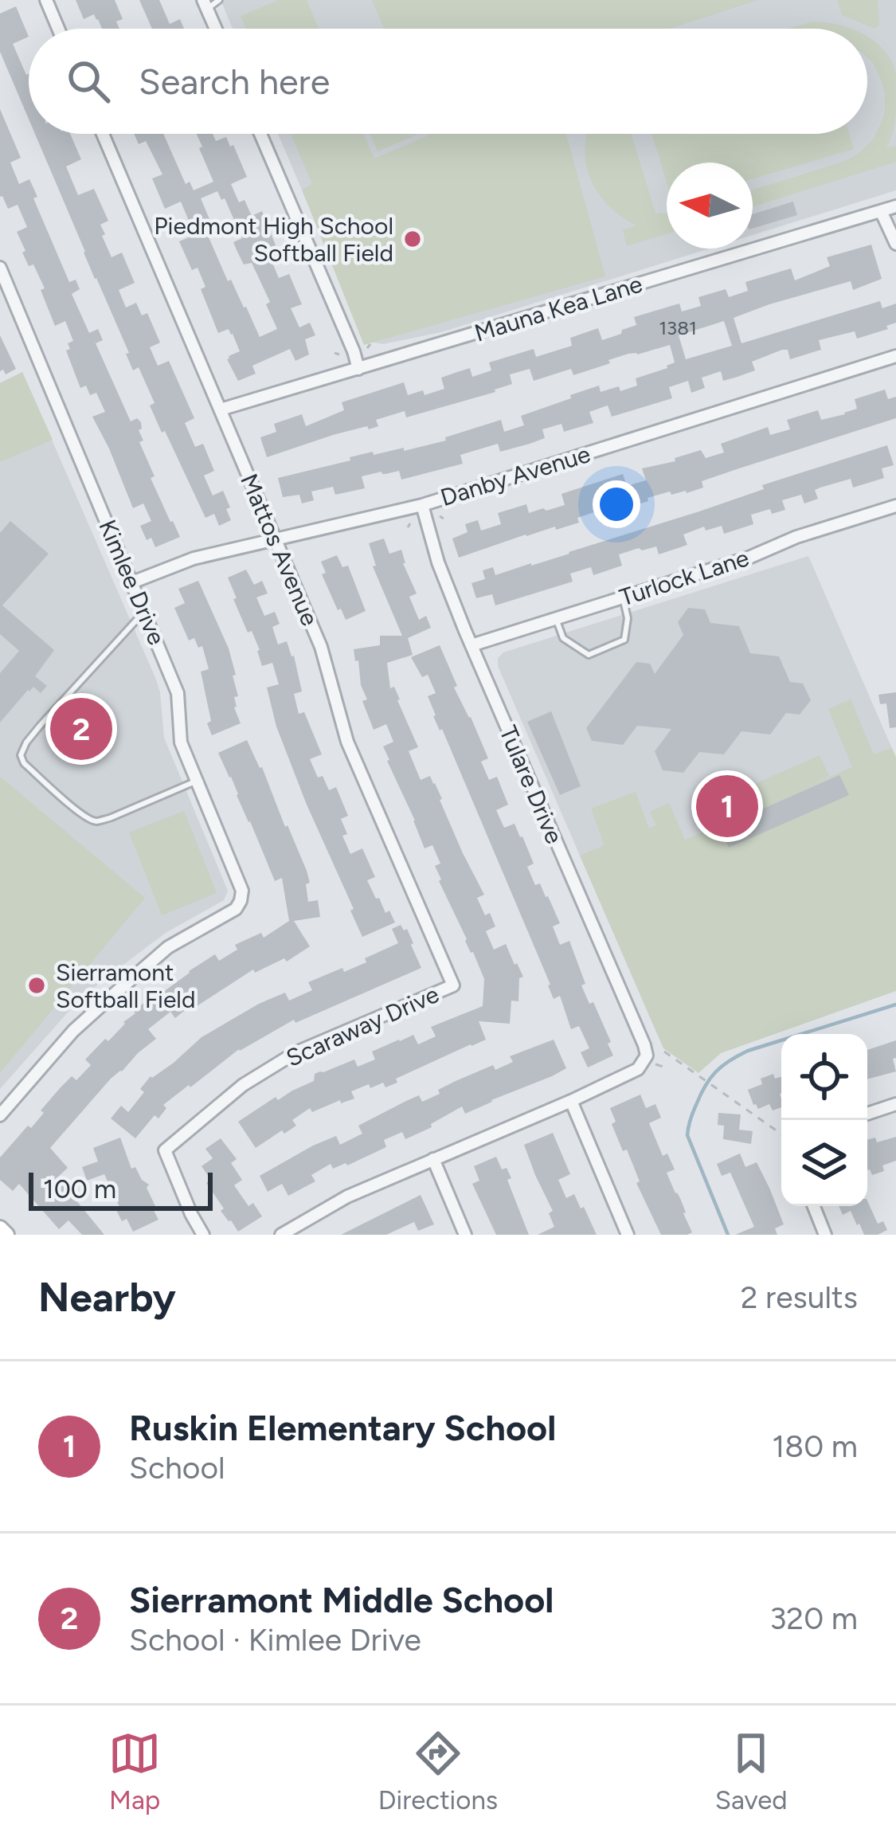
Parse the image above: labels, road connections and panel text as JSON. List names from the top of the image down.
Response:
{
  "streets": {
    "street": [
      "Mauna Kea Lane",
      "Danby Avenue",
      "Mattos Avenue",
      "Turlock Lane",
      "Kimlee Drive",
      "Tulare Drive",
      "Scaraway Drive"
    ]
  },
  "crossings": [
    ["Mauna Kea Lane", "Mattos Avenue"],
    ["Danby Avenue", "Mattos Avenue"],
    ["Danby Avenue", "Kimlee Drive"],
    ["Danby Avenue", "Tulare Drive"],
    ["Mattos Avenue", "Scaraway Drive"],
    ["Turlock Lane", "Tulare Drive"]
  ],
  "places": ["Piedmont High School Softball Field", "Sierramont Softball Field"],
  "house_numbers": ["1381"],
  "scale_bar": "100 m",
  "north": "left",
  "page": {
    "search": "Search here",
    "pins": ["2", "1"],
    "scale": "100 m",
    "heading": ["Nearby", "2 results"],
    "list": [
      {
        "mark": "1",
        "name": "Ruskin Elementary School",
        "note": "School",
        "value": "180 m"
      },
      {
        "mark": "2",
        "name": "Sierramont Middle School",
        "note": "School · Kimlee Drive",
        "value": "320 m"
      }
    ],
    "nav": ["Map", "Directions", "Saved"]
  }
}
